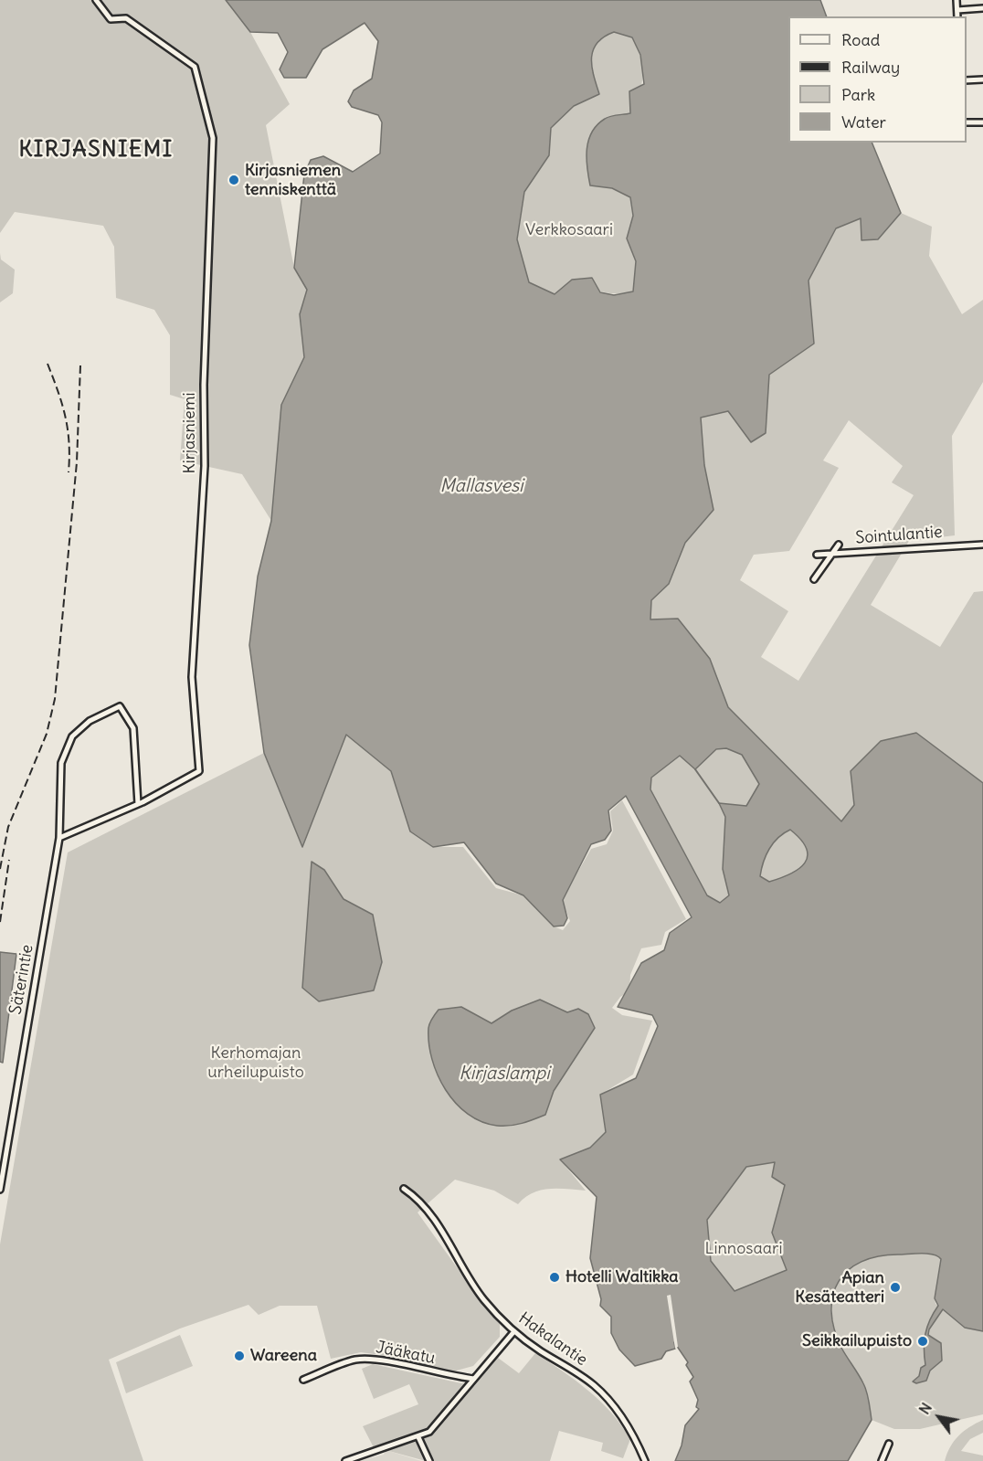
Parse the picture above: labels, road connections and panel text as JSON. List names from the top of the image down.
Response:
{
  "streets": {
    "street": [
      "Kirjasniemi",
      "Sointulantie",
      "Säterintie",
      "Hakalantie",
      "Jääkatu"
    ]
  },
  "crossings": [
    ["Kirjasniemi", "Säterintie"]
  ],
  "districts": ["KIRJASNIEMI"],
  "water": ["Mallasvesi", "Kirjaslampi"],
  "parks": ["Verkkosaari", "Kerhomajan urheilupuisto", "Linnosaari"],
  "places": [
    "Kirjasniemen tenniskenttä",
    "Hotelli Waltikka",
    "Apian Kesäteatteri",
    "Seikkailupuisto",
    "Wareena"
  ],
  "legend": [
    "Road",
    "Railway",
    "Park",
    "Water"
  ],
  "north": "top left"
}
